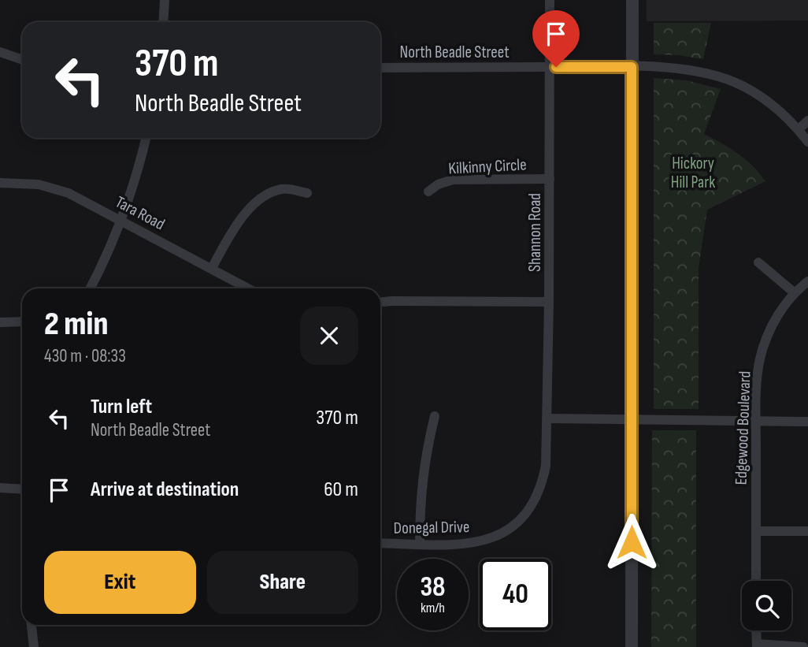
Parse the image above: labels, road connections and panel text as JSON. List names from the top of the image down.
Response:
{
  "streets": {
    "street": [
      "North Beadle Street",
      "Kilkinny Circle",
      "Tara Road",
      "Shannon Road",
      "Edgewood Boulevard",
      "Donegal Drive"
    ]
  },
  "crossings": [
    ["North Beadle Street", "Shannon Road"],
    ["Kilkinny Circle", "Shannon Road"],
    ["Shannon Road", "Donegal Drive"]
  ],
  "parks": ["Hickory Hill Park"],
  "page": {
    "turn": ["370 m", "North Beadle Street"],
    "heading": ["2 min", "430 m · 08:33"],
    "list": [
      {
        "name": "Turn left",
        "note": "North Beadle Street",
        "value": "370 m"
      },
      {
        "name": "Arrive at destination",
        "value": "60 m"
      }
    ],
    "buttons": ["Exit", "Share"],
    "speed": "38 km/h",
    "limit": "40"
  }
}
